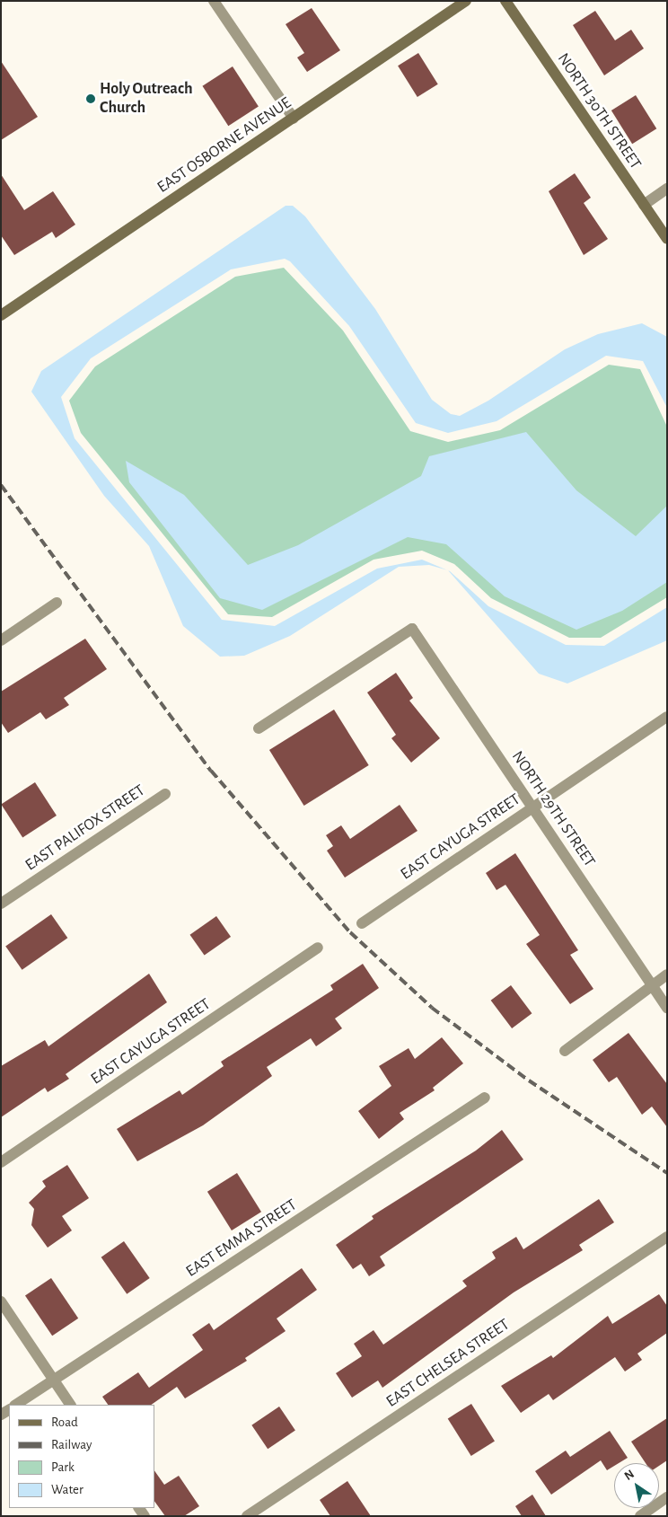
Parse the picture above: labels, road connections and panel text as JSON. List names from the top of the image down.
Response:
{
  "streets": {
    "street": [
      "NORTH 30TH STREET",
      "EAST OSBORNE AVENUE",
      "NORTH 29TH STREET",
      "EAST PALIFOX STREET",
      "EAST CAYUGA STREET",
      "EAST EMMA STREET",
      "EAST CHELSEA STREET"
    ]
  },
  "crossings": [
    ["NORTH 29TH STREET", "EAST CAYUGA STREET"]
  ],
  "places": ["Holy Outreach Church"],
  "legend": [
    "Road",
    "Railway",
    "Park",
    "Water"
  ],
  "north": "top left"
}
